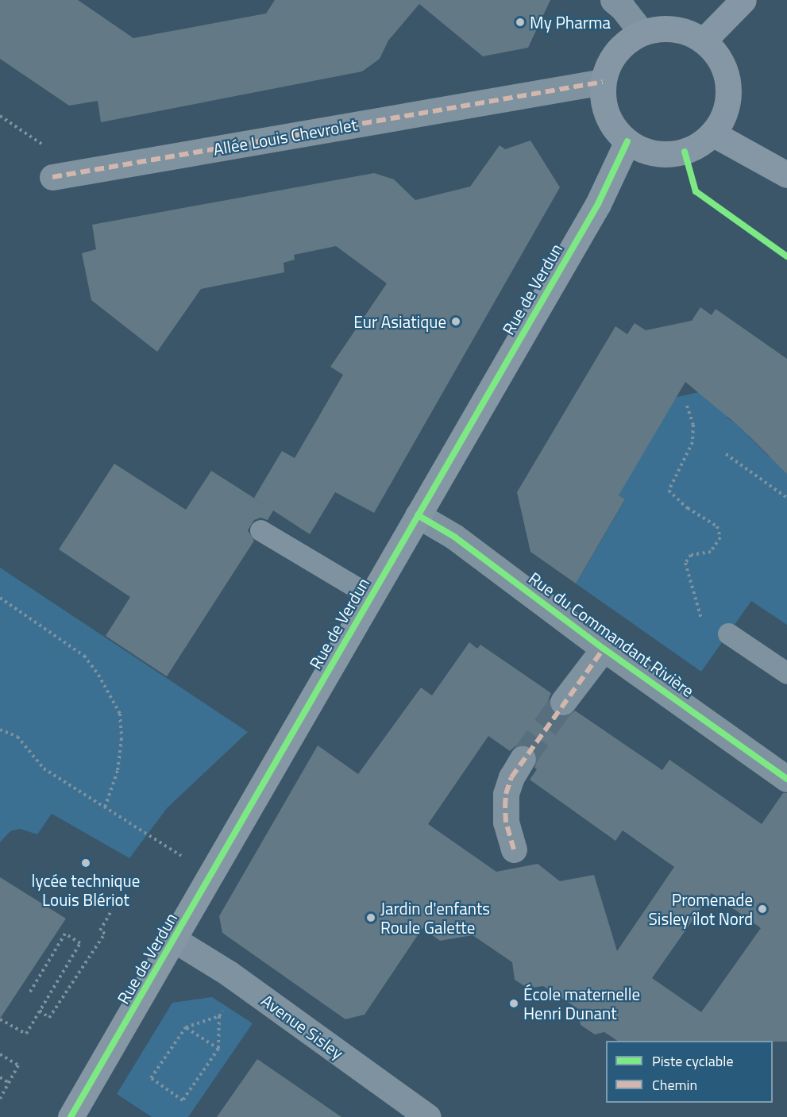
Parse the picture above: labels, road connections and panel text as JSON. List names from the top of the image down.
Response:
{
  "streets": {
    "street": [
      "Allée Louis Chevrolet",
      "Rue de Verdun",
      "Rue du Commandant Rivière",
      "Avenue Sisley"
    ]
  },
  "crossings": [
    ["Allée Louis Chevrolet", "Rue de Verdun"],
    ["Rue de Verdun", "Rue du Commandant Rivière"],
    ["Rue de Verdun", "Avenue Sisley"]
  ],
  "places": [
    "My Pharma",
    "Eur Asiatique",
    "lycée technique Louis Blériot",
    "Promenade Sisley îlot Nord",
    "Jardin d'enfants Roule Galette",
    "École maternelle Henri Dunant"
  ],
  "legend": ["Piste cyclable", "Chemin"]
}
